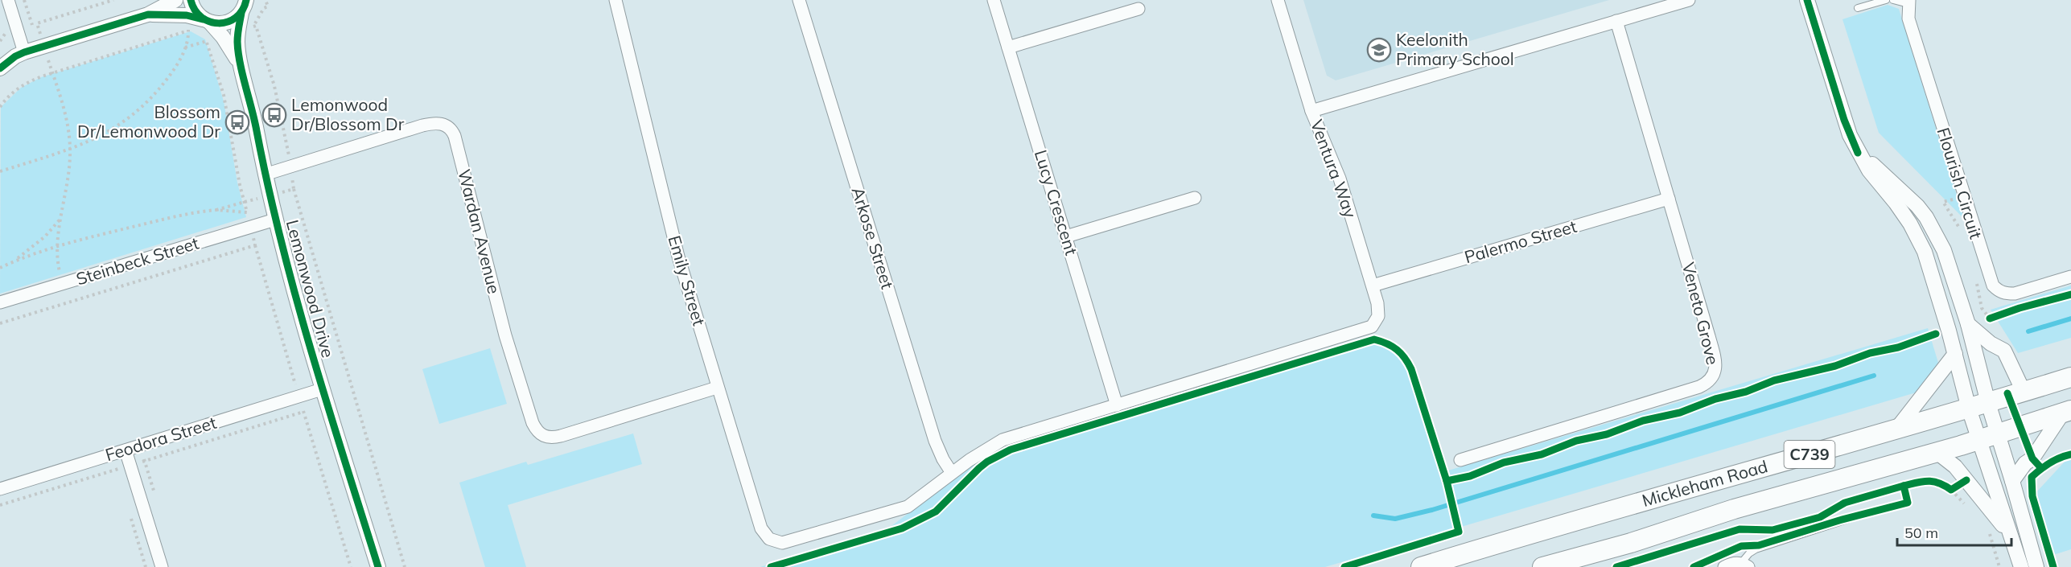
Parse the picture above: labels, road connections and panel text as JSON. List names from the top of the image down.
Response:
{
  "streets": {
    "main road": ["C739", "Mickleham Road"],
    "street": [
      "Ventura Way",
      "Flourish Circuit",
      "Lucy Crescent",
      "Wardan Avenue",
      "Arkose Street",
      "Palermo Street",
      "Steinbeck Street",
      "Emily Street",
      "Lemonwood Drive",
      "Veneto Grove",
      "Feodora Street"
    ]
  },
  "crossings": [
    ["Ventura Way", "Lucy Crescent"],
    ["Ventura Way", "Palermo Street"],
    ["Wardan Avenue", "Emily Street"],
    ["Wardan Avenue", "Lemonwood Drive"],
    ["Arkose Street", "Emily Street"],
    ["Palermo Street", "Veneto Grove"],
    ["Steinbeck Street", "Lemonwood Drive"],
    ["Lemonwood Drive", "Feodora Street"]
  ],
  "places": {
    "school or university": ["Keelonith Primary School"],
    "bus stop": ["Lemonwood Dr/Blossom Dr", "Blossom Dr/Lemonwood Dr"]
  },
  "scale_bar": "50 m"
}
